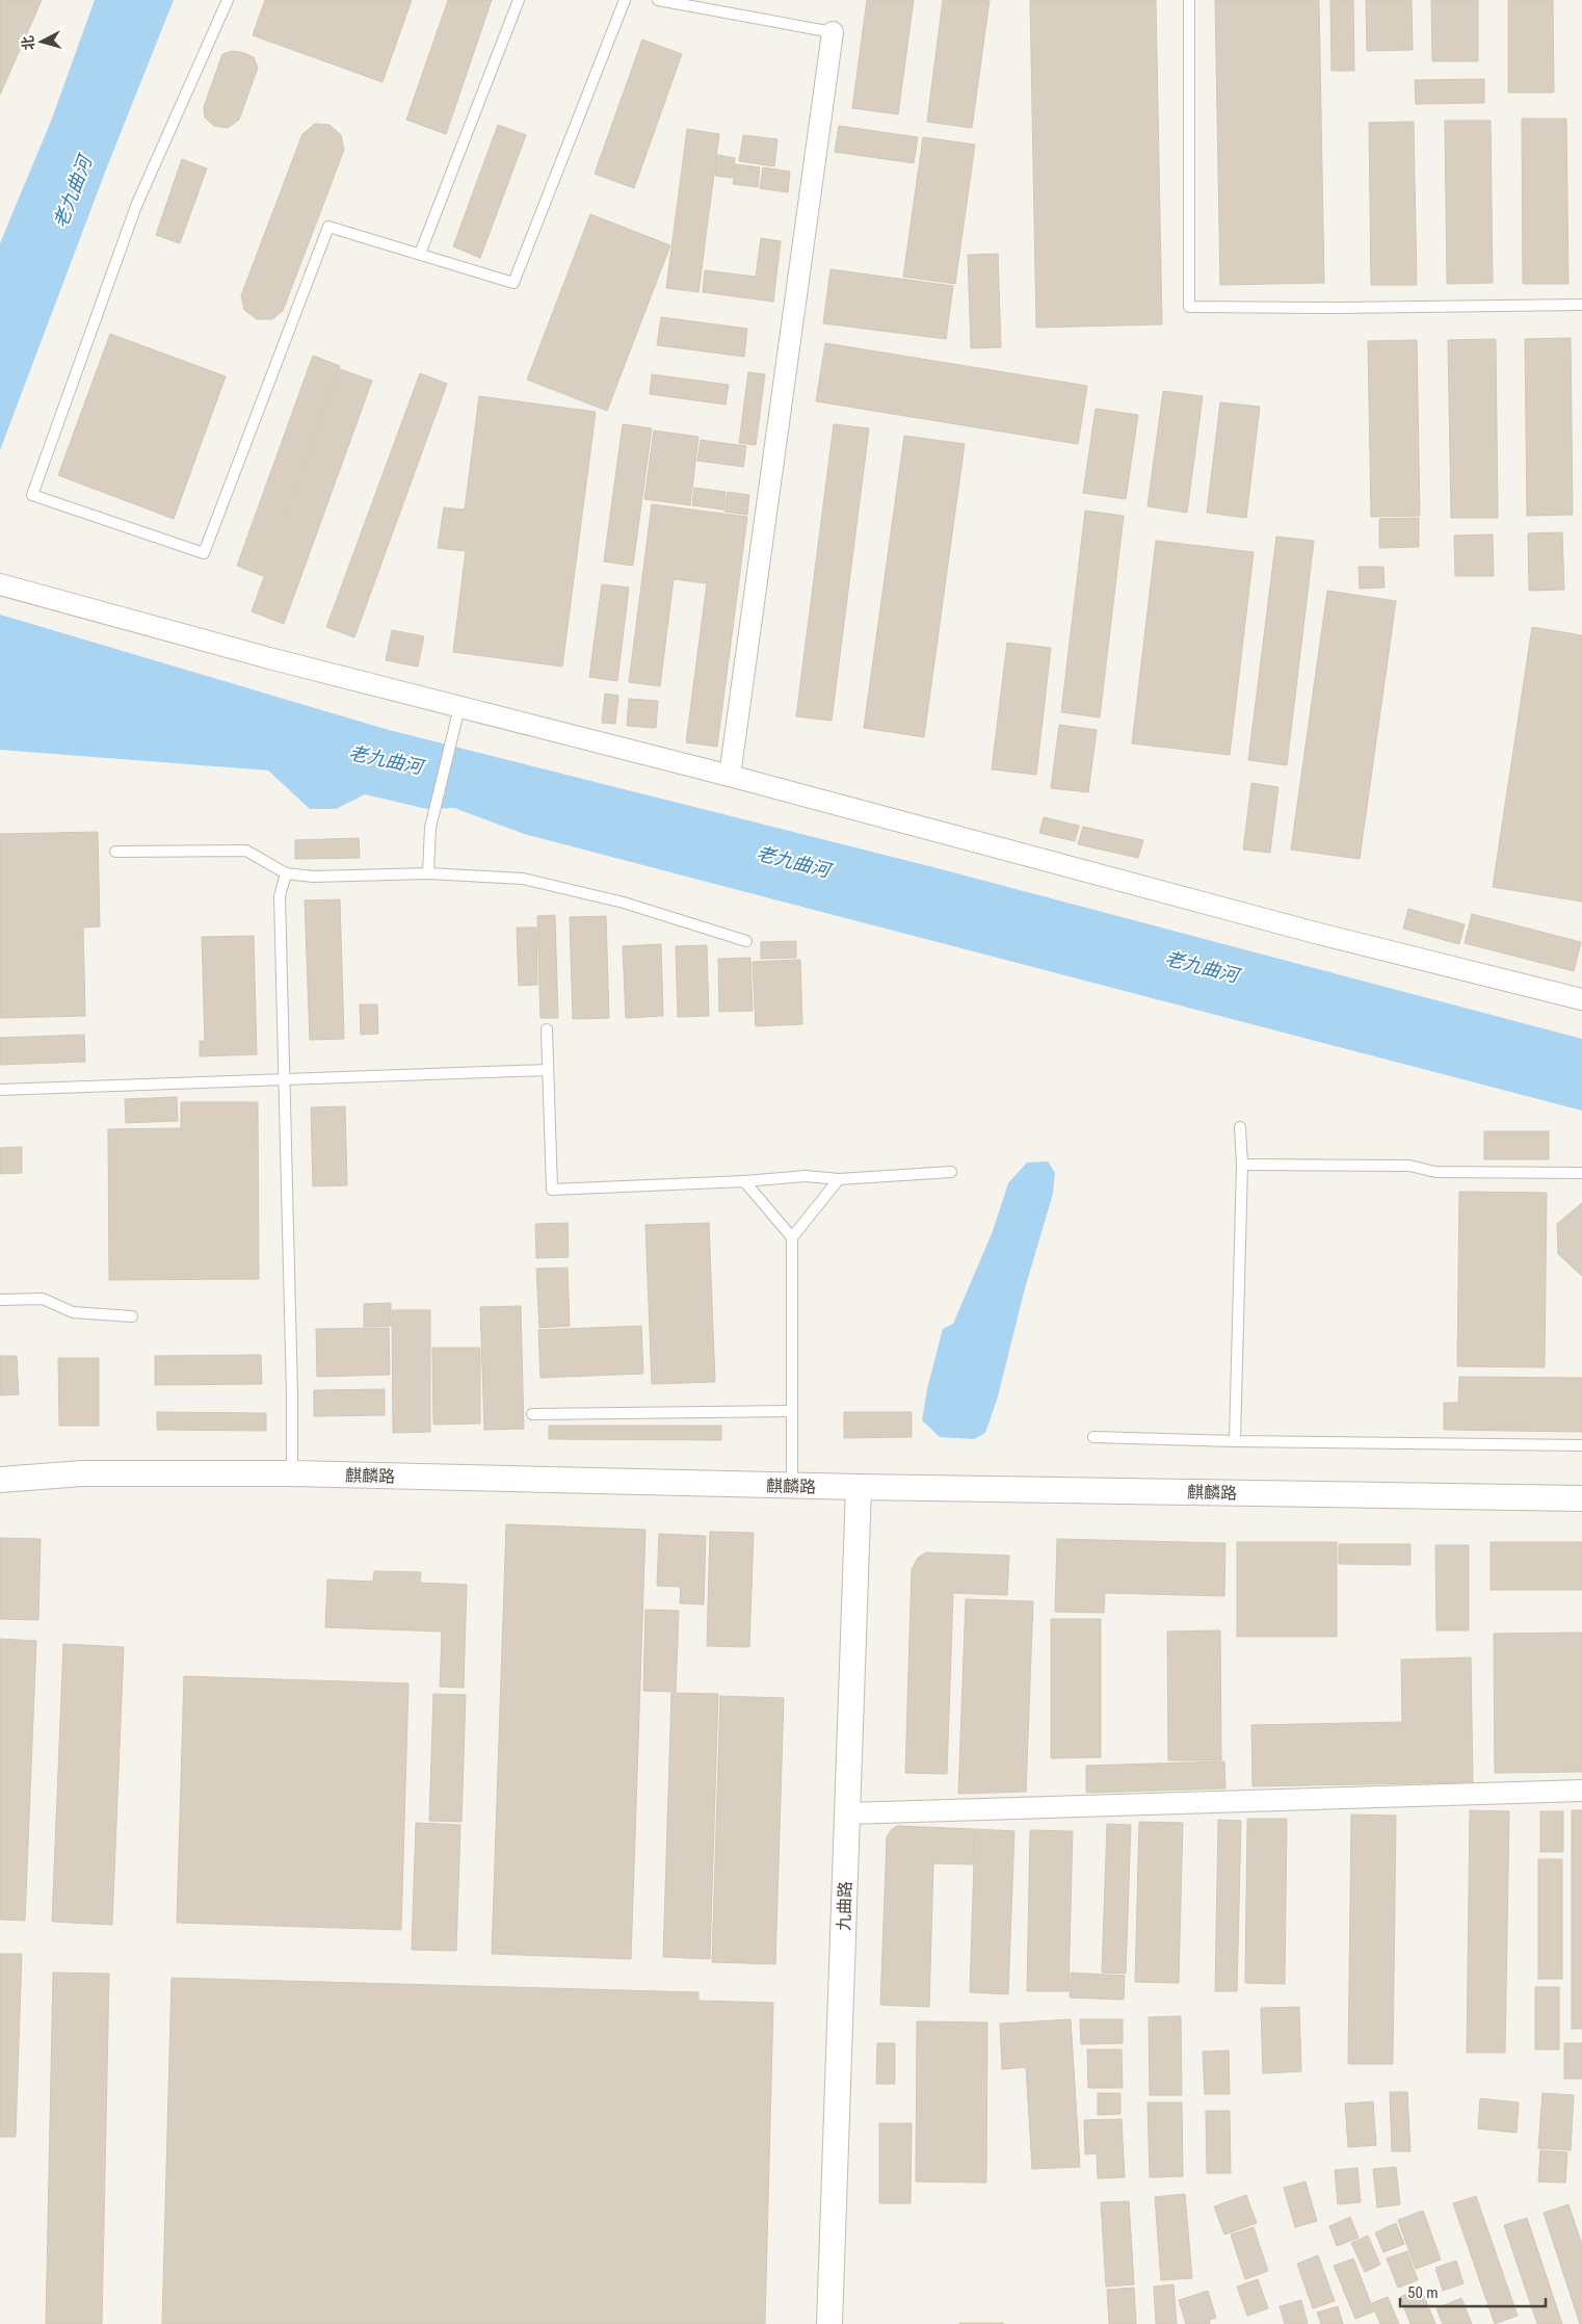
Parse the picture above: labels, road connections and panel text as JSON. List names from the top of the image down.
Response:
{
  "streets": {
    "street": ["麒麟路", "九曲路"]
  },
  "crossings": [
    ["麒麟路", "九曲路"]
  ],
  "water": ["老九曲河"],
  "scale_bar": "50 m",
  "north": "left"
}
